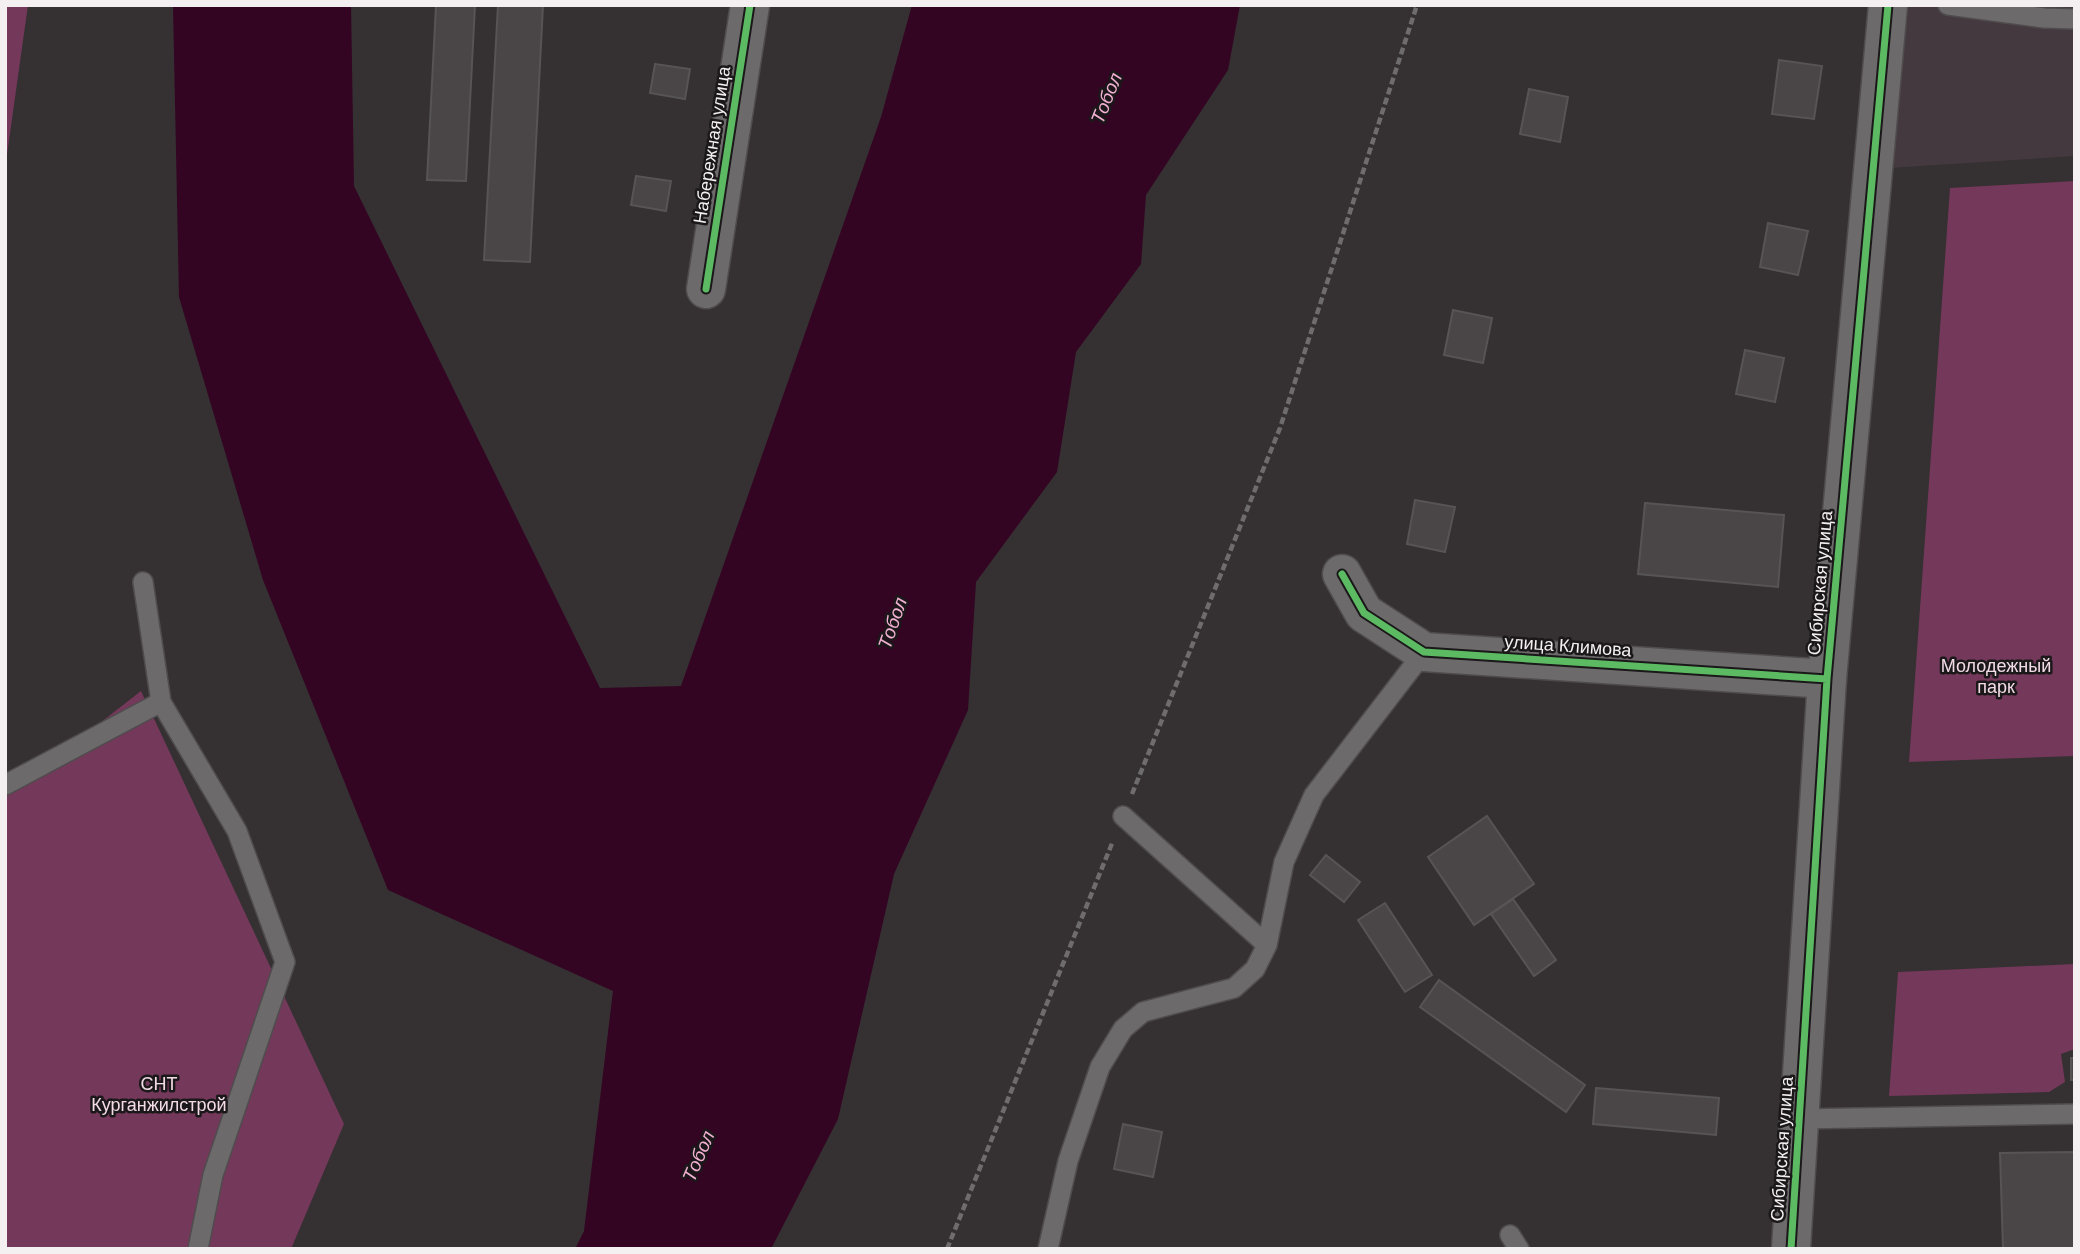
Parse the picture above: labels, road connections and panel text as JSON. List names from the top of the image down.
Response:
{
  "streets": {
    "street": ["Набережная улица", "Сибирская улица", "улица Климова"]
  },
  "crossings": [
    ["Сибирская улица", "улица Климова"]
  ],
  "water": ["Тобол"],
  "parks": ["Молодежный парк", "СНТ Курганжилстрой"]
}
